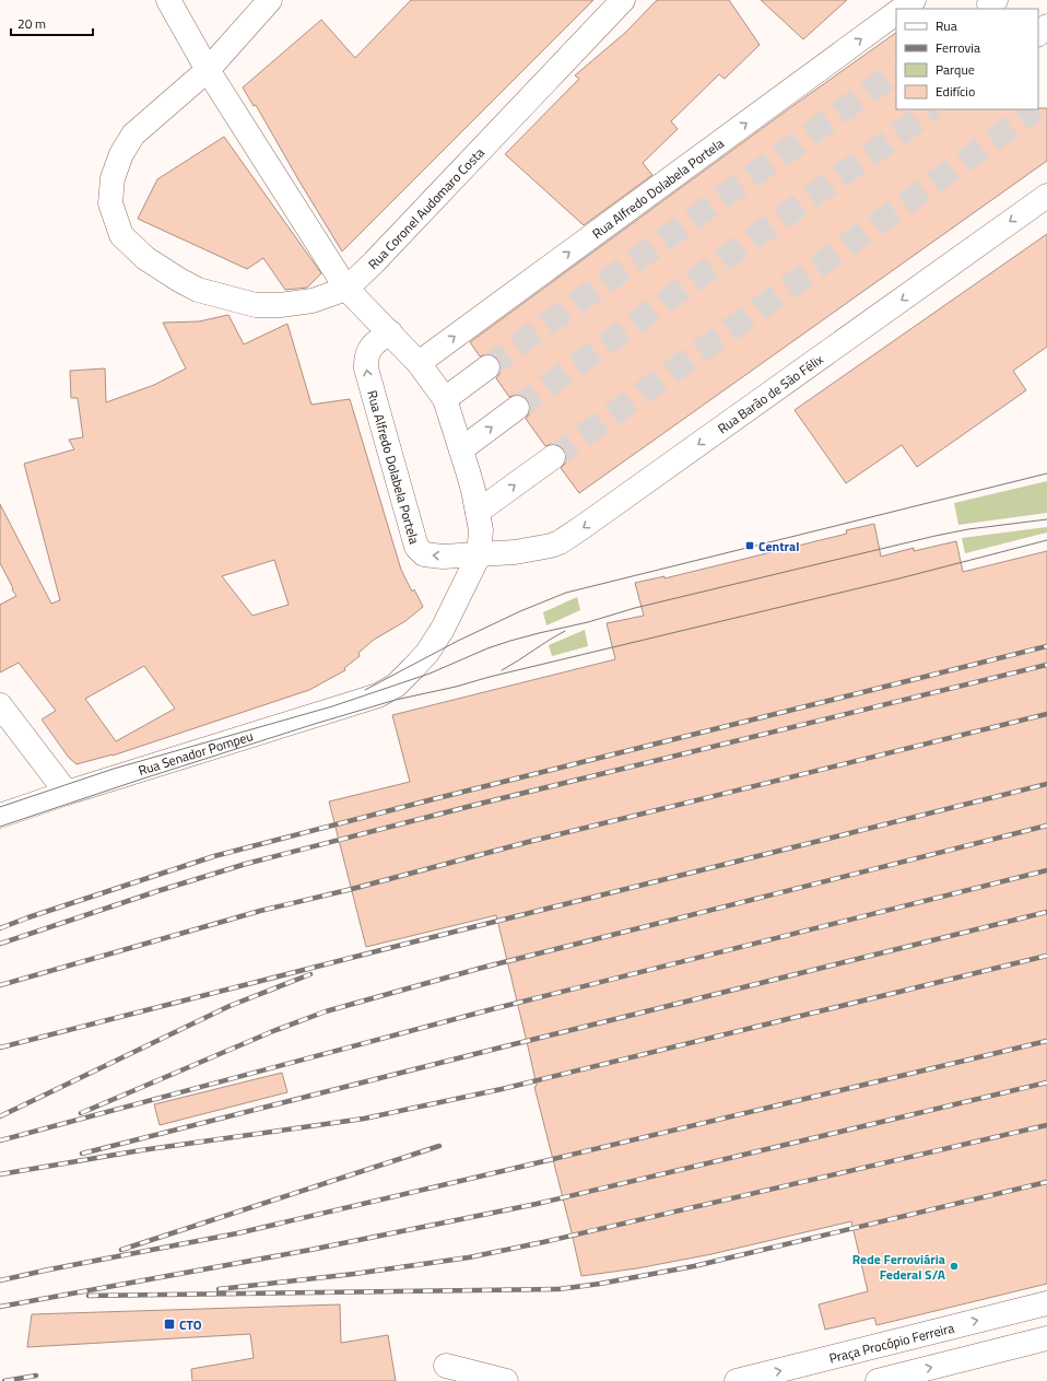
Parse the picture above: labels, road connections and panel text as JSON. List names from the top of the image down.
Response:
{
  "streets": {
    "street": [
      "Rua Alfredo Dolabela Portela",
      "Rua Coronel Audomaro Costa",
      "Rua Barão de São Félix",
      "Rua Senador Pompeu",
      "Praça Procópio Ferreira"
    ]
  },
  "crossings": [
    ["Rua Alfredo Dolabela Portela", "Rua Barão de São Félix"],
    ["Rua Alfredo Dolabela Portela", "Rua Senador Pompeu"],
    ["Rua Barão de São Félix", "Rua Senador Pompeu"]
  ],
  "one_way": ["Rua Barão de São Félix"],
  "places": {
    "transit": ["Central", "CTO"],
    "other": ["Rede Ferroviária Federal S/A"]
  },
  "legend": [
    "Rua",
    "Ferrovia",
    "Parque",
    "Edifício"
  ],
  "scale_bar": "20 m"
}
